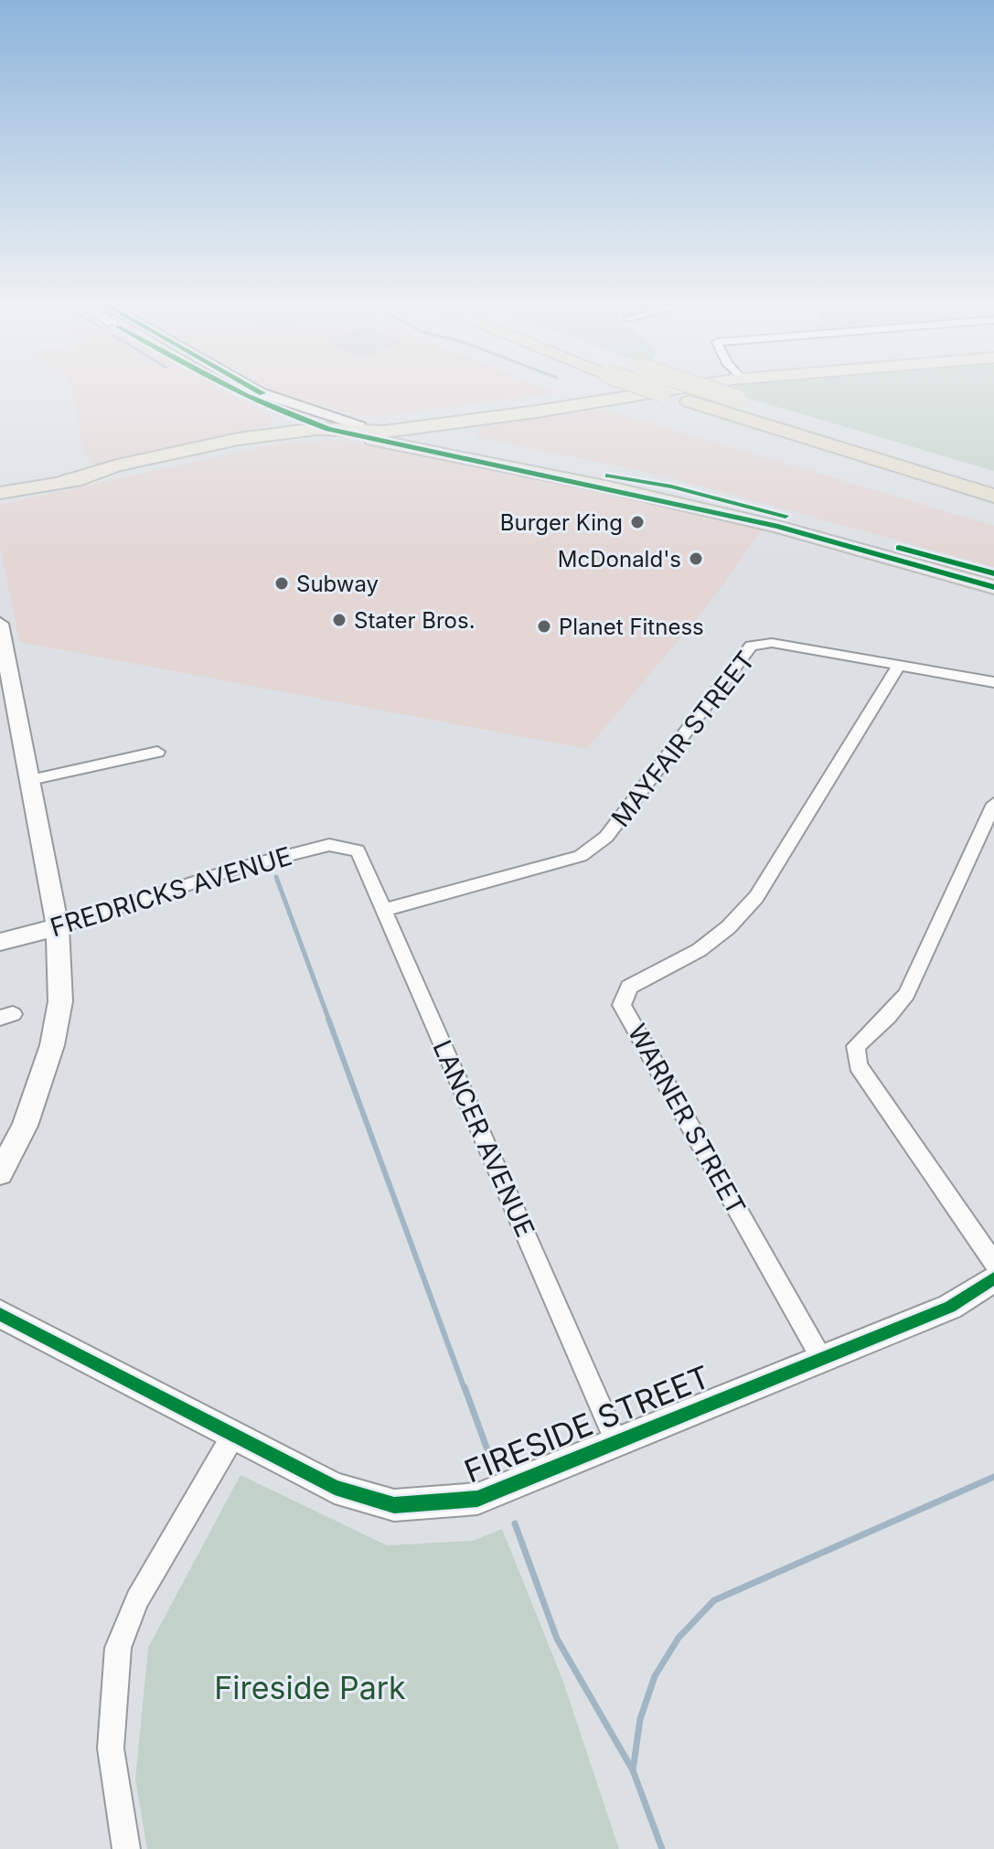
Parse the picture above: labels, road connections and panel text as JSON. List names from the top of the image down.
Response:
{
  "streets": {
    "street": [
      "MAYFAIR STREET",
      "FREDRICKS AVENUE",
      "WARNER STREET",
      "LANCER AVENUE",
      "FIRESIDE STREET"
    ]
  },
  "crossings": [
    ["MAYFAIR STREET", "WARNER STREET"],
    ["MAYFAIR STREET", "LANCER AVENUE"],
    ["FREDRICKS AVENUE", "LANCER AVENUE"],
    ["WARNER STREET", "FIRESIDE STREET"],
    ["LANCER AVENUE", "FIRESIDE STREET"]
  ],
  "parks": ["Fireside Park"],
  "places": [
    "Burger King",
    "McDonald's",
    "Subway",
    "Stater Bros.",
    "Planet Fitness"
  ]
}
